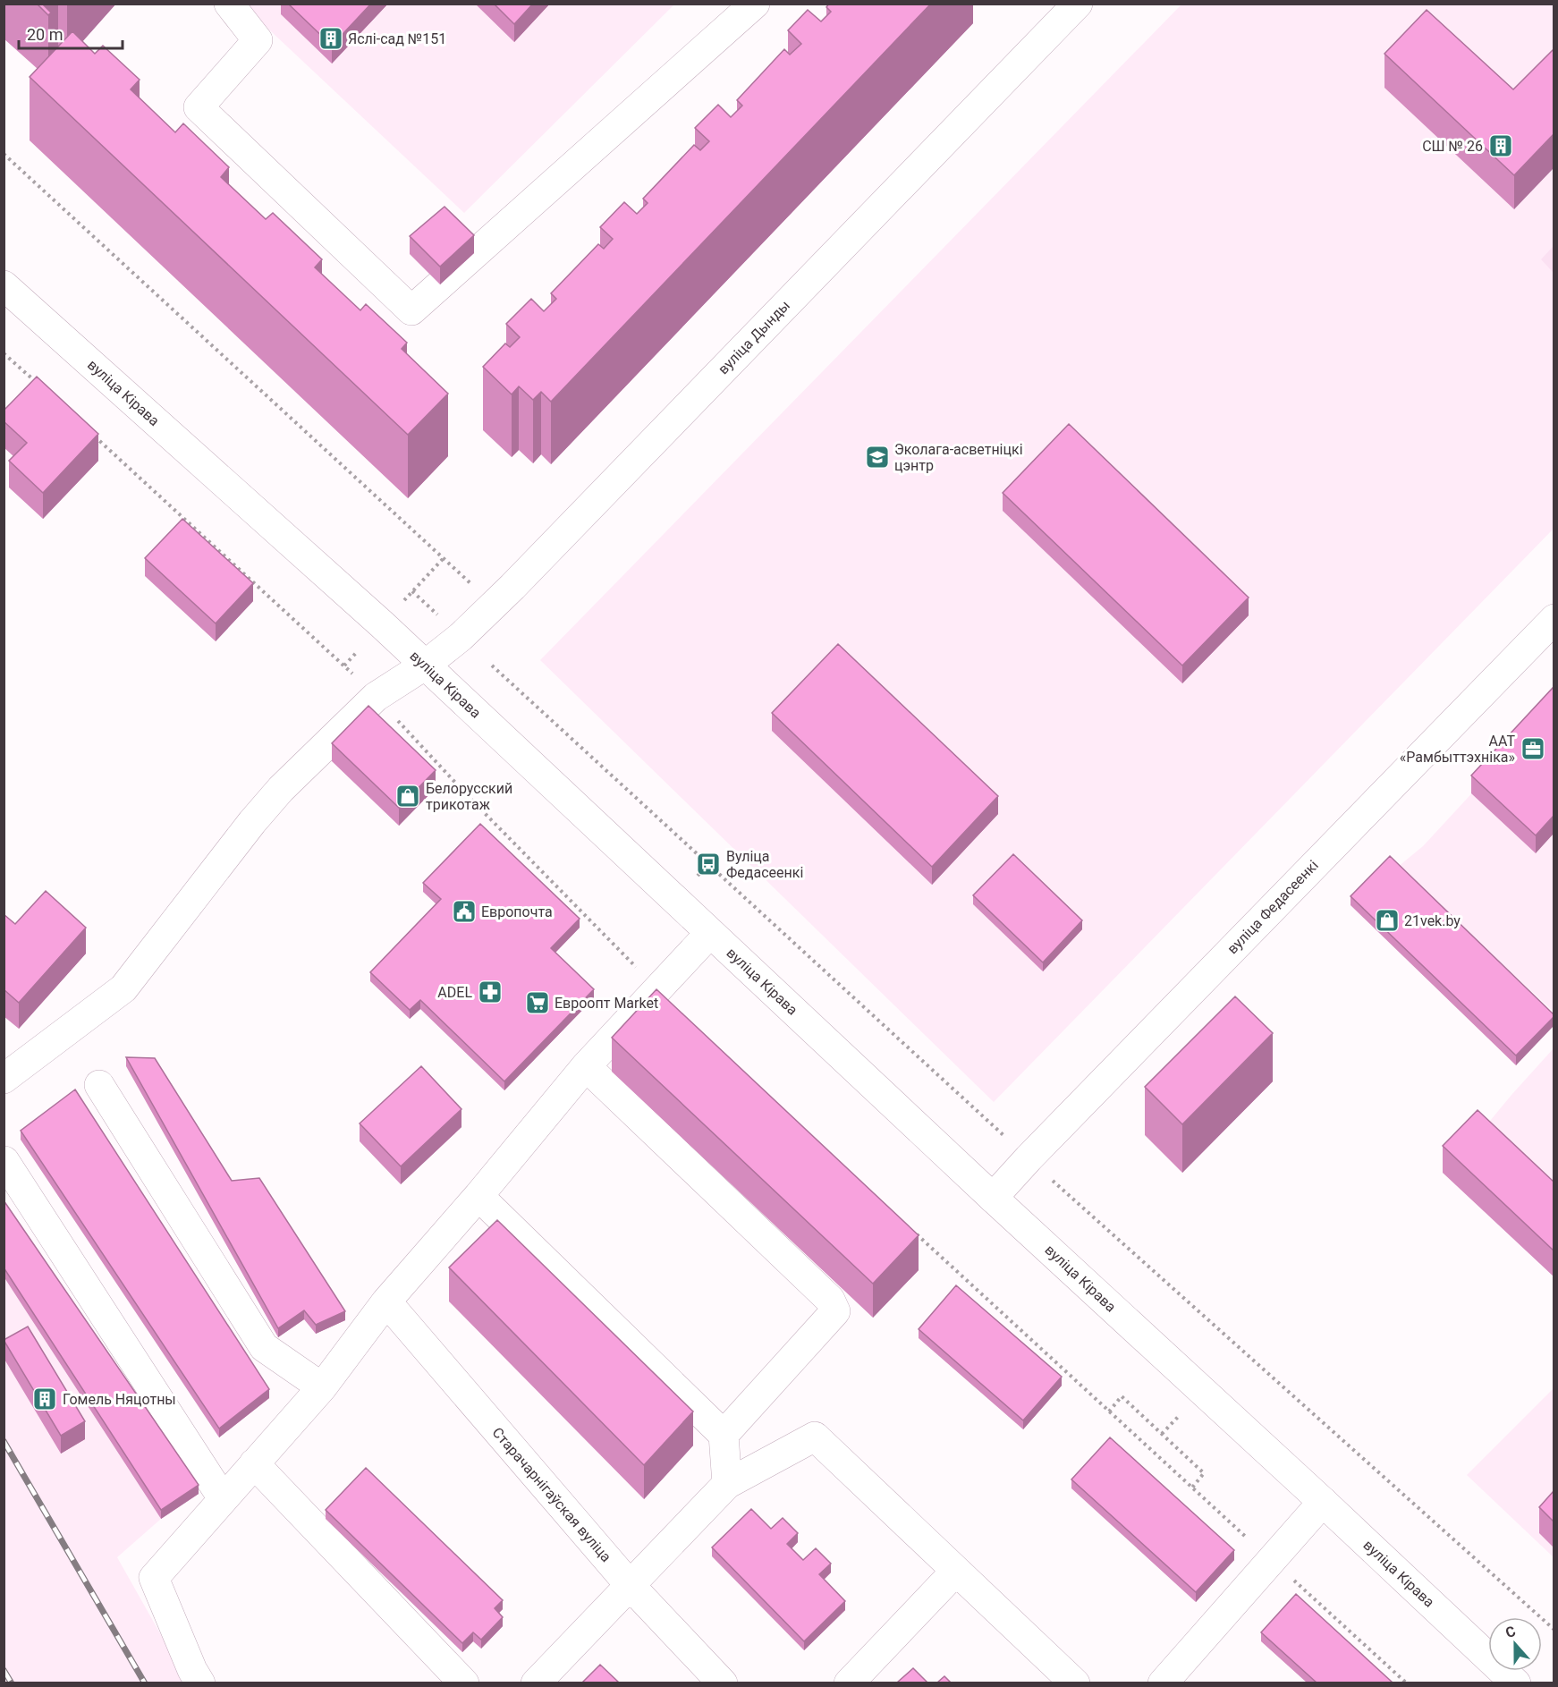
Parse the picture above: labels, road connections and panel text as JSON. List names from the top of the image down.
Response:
{
  "streets": {
    "street": [
      "вуліца Дынды",
      "вуліца Кірава",
      "вуліца Федасеенкі",
      "Старачарнігаўская вуліца"
    ]
  },
  "crossings": [
    ["вуліца Дынды", "вуліца Кірава"],
    ["вуліца Кірава", "вуліца Федасеенкі"]
  ],
  "places": {
    "building": ["Яслі-сад №151", "СШ № 26", "Гомель Няцотны"],
    "school or university": ["Эколага-асветніцкі цэнтр"],
    "office": ["ААТ «Рамбыттэхніка»"],
    "shop": ["Белорусский трикотаж", "21vek.by"],
    "bus stop": ["Вуліца Федасеенкі"],
    "public building": ["Европочта"],
    "pharmacy": ["ADEL"],
    "supermarket": ["Евроопт Market"]
  },
  "scale_bar": "20 m",
  "north": "top"
}
